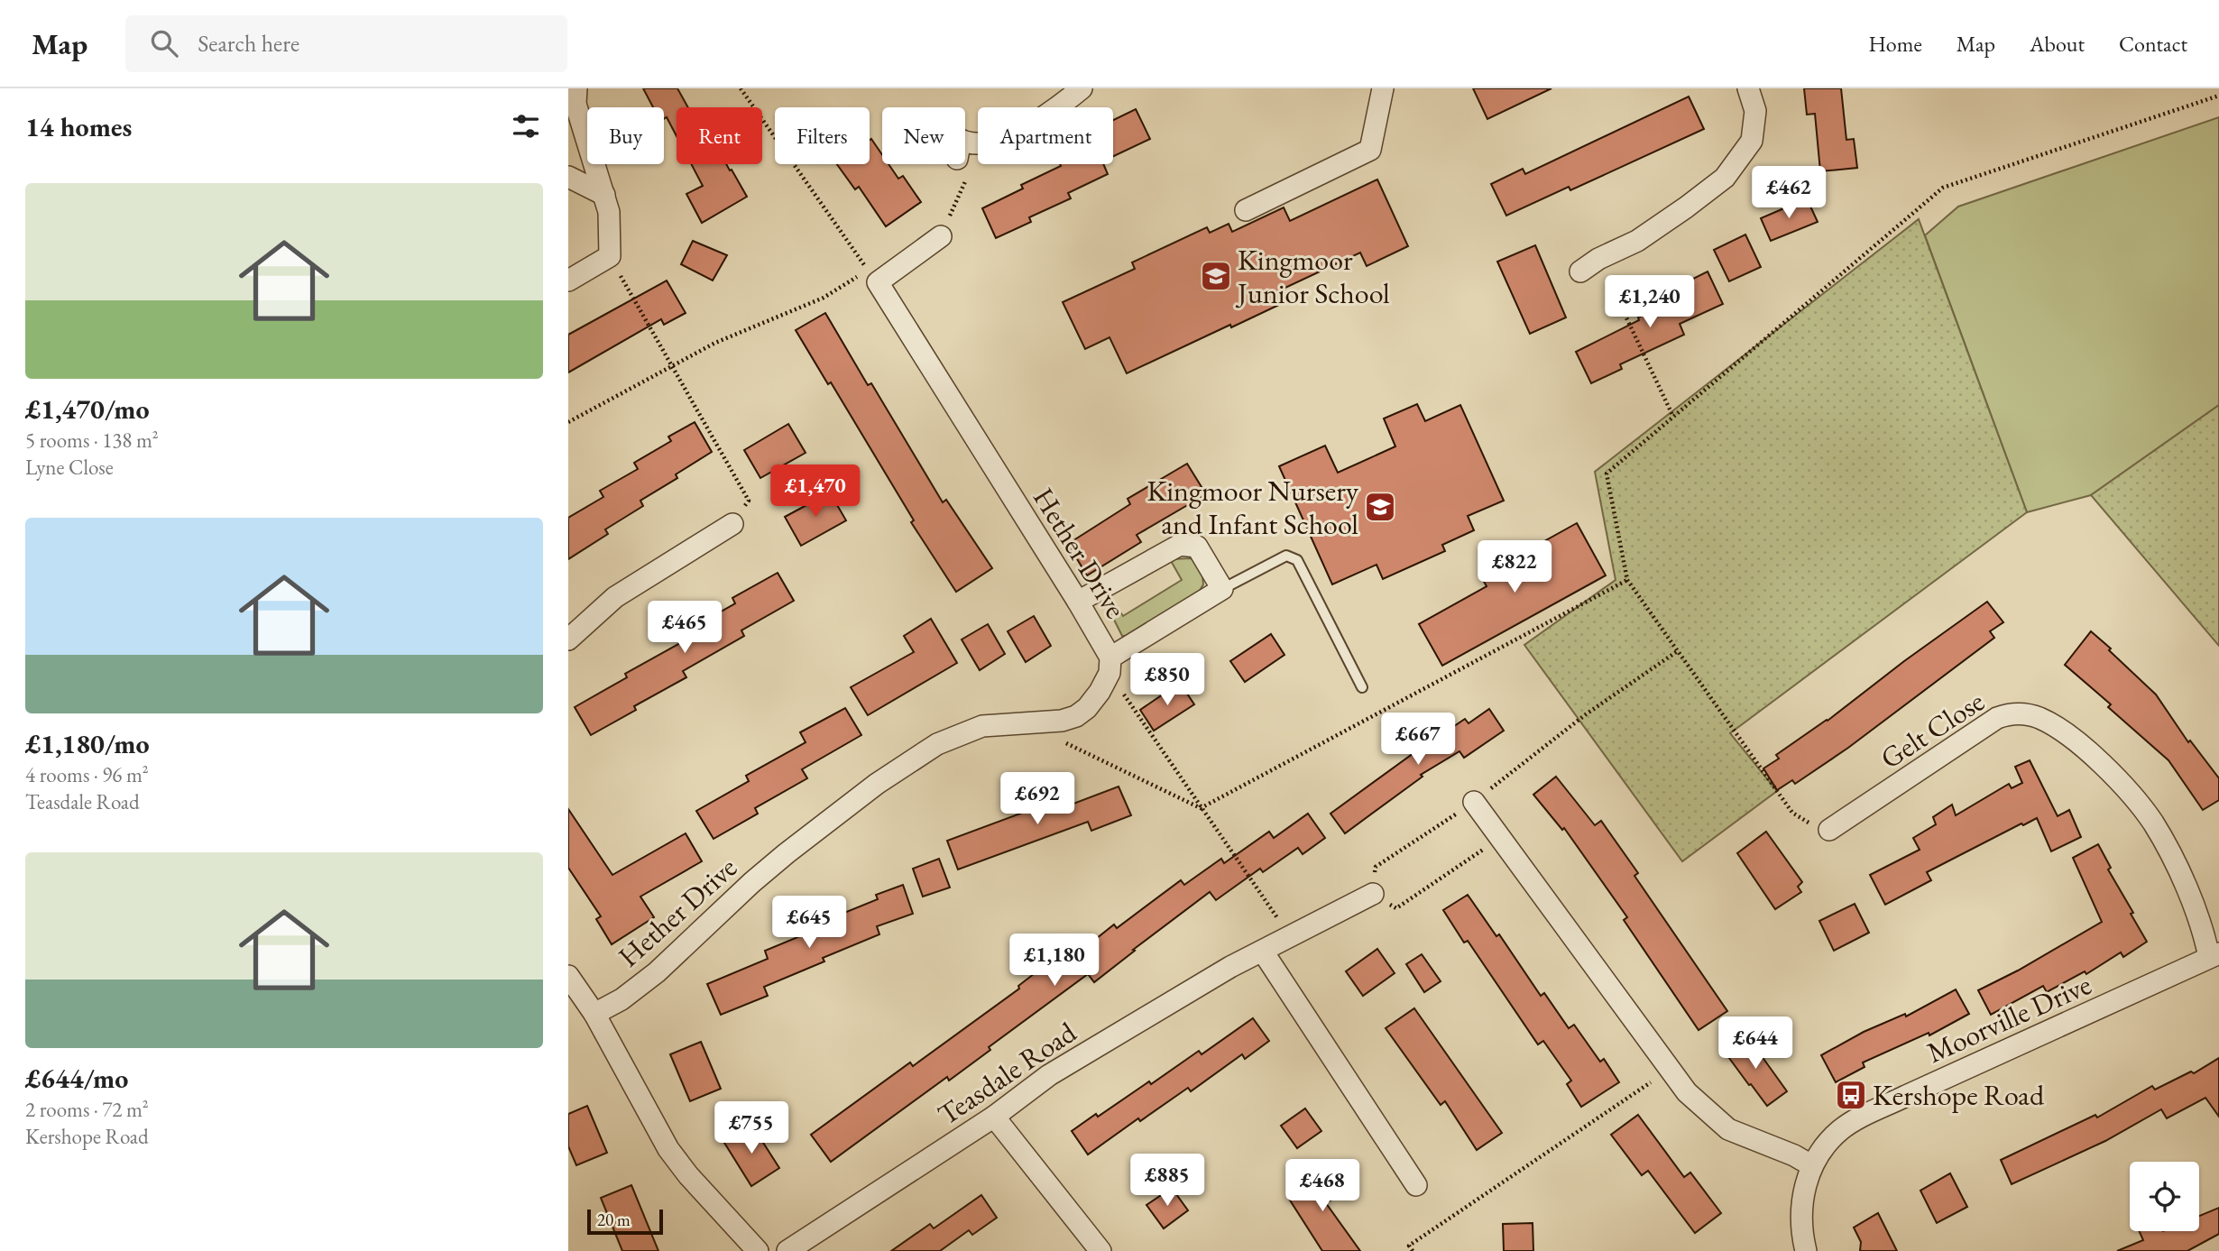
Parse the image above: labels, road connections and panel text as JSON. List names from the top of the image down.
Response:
{
  "streets": {
    "street": [
      "Hether Drive",
      "Gelt Close",
      "Moorville Drive",
      "Teasdale Road"
    ]
  },
  "crossings": [
    ["Gelt Close", "Moorville Drive"]
  ],
  "places": {
    "school or university": ["Kingmoor Junior School", "Kingmoor Nursery and Infant School"],
    "bus stop": ["Kershope Road"]
  },
  "scale_bar": "20 m",
  "page": {
    "header": "Map",
    "search": "Search here",
    "nav": [
      "Home",
      "Map",
      "About",
      "Contact"
    ],
    "heading": "14 homes",
    "chip": [
      "Buy",
      "Rent",
      "Filters",
      "New",
      "Apartment"
    ],
    "list": [
      {
        "name": "£1,470/mo",
        "note": "5 rooms · 138 m² · Lyne Close"
      },
      {
        "name": "£1,180/mo",
        "note": "4 rooms · 96 m² · Teasdale Road"
      },
      {
        "name": "£644/mo",
        "note": "2 rooms · 72 m² · Kershope Road"
      }
    ],
    "price": [
      "£462",
      "£1,240",
      "£1,470",
      "£822",
      "£465",
      "£850",
      "£667",
      "£692",
      "£645",
      "£1,180",
      "£644",
      "£755",
      "£885",
      "£468"
    ],
    "scale": "20 m"
  }
}
